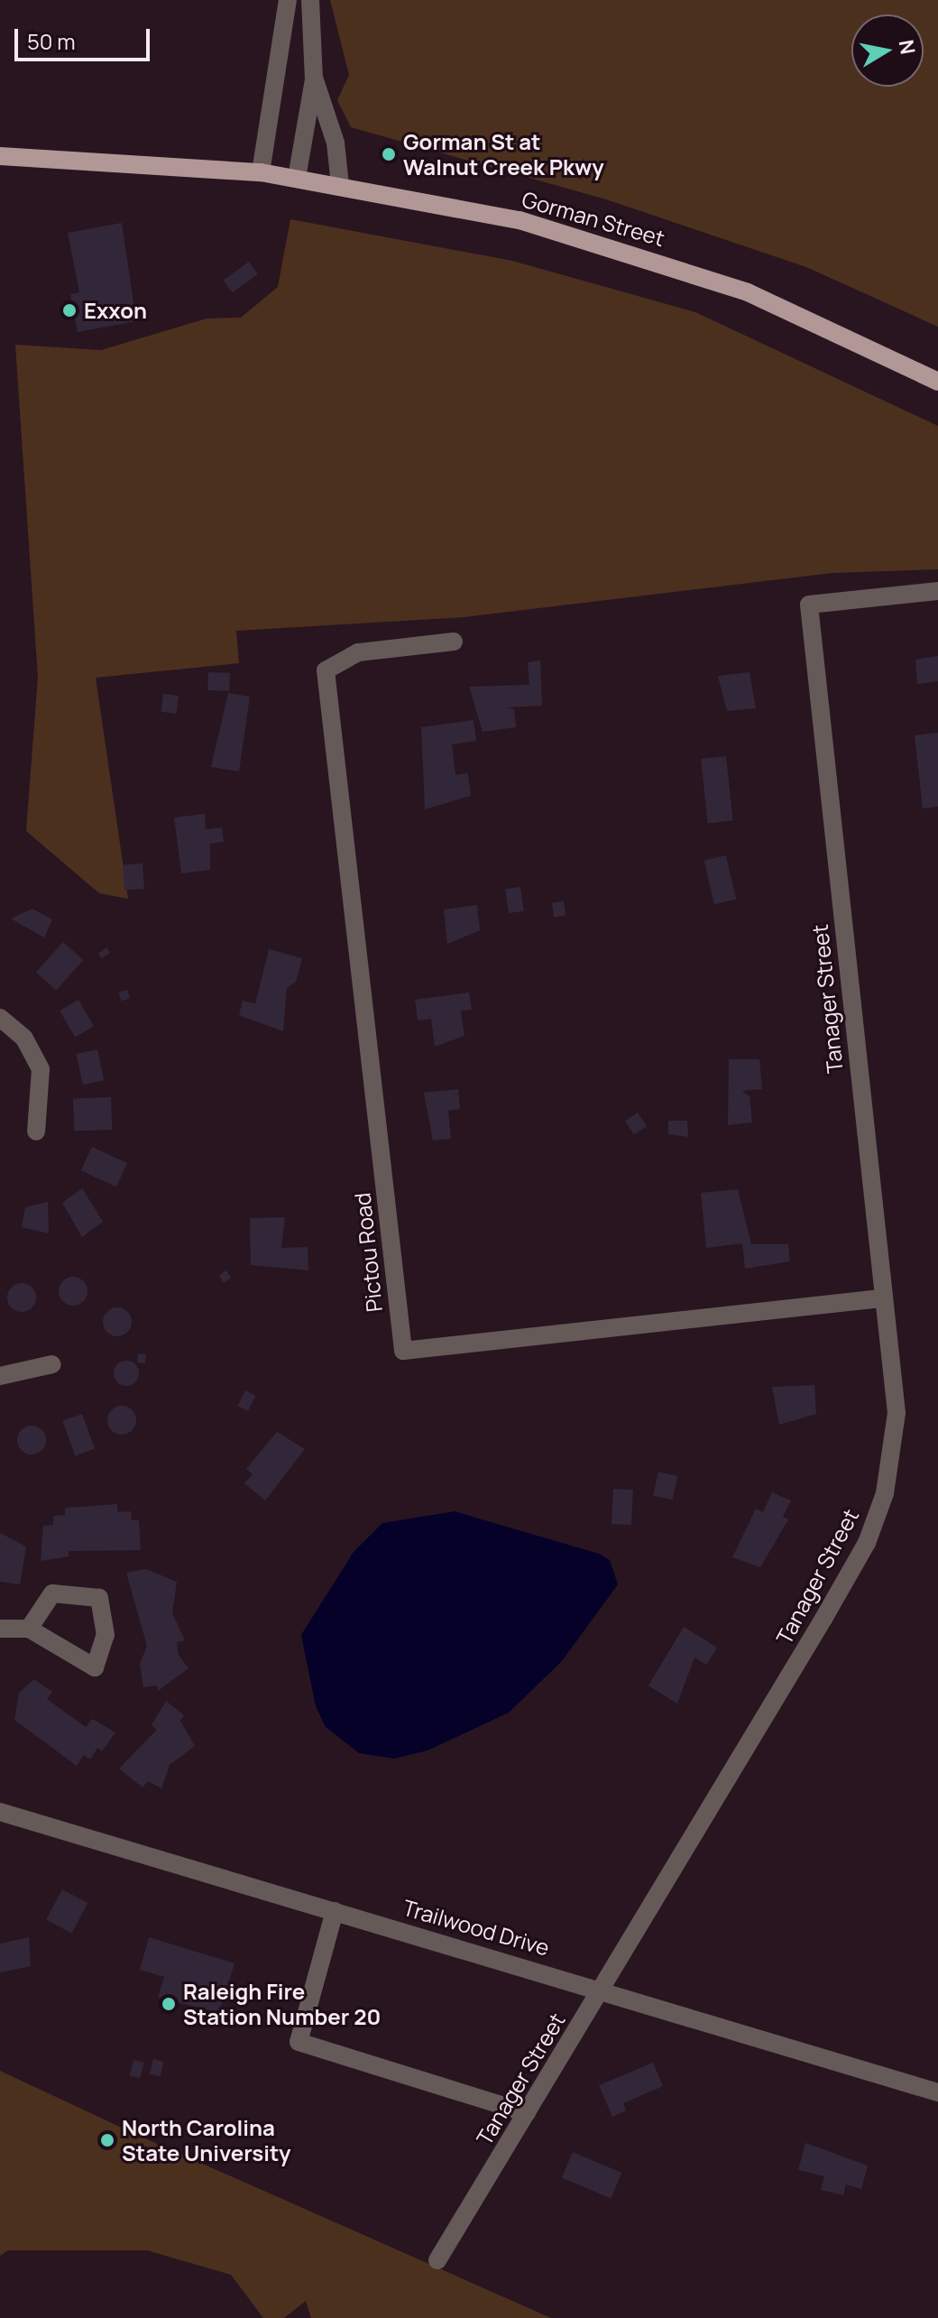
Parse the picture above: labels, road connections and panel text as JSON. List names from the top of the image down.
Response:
{
  "streets": {
    "main road": ["Gorman Street"],
    "street": ["Tanager Street", "Pictou Road", "Trailwood Drive"]
  },
  "crossings": [
    ["Tanager Street", "Pictou Road"],
    ["Tanager Street", "Trailwood Drive"]
  ],
  "places": [
    "Gorman St at Walnut Creek Pkwy",
    "Exxon",
    "Raleigh Fire Station Number 20",
    "North Carolina State University"
  ],
  "scale_bar": "50 m",
  "north": "right"
}
